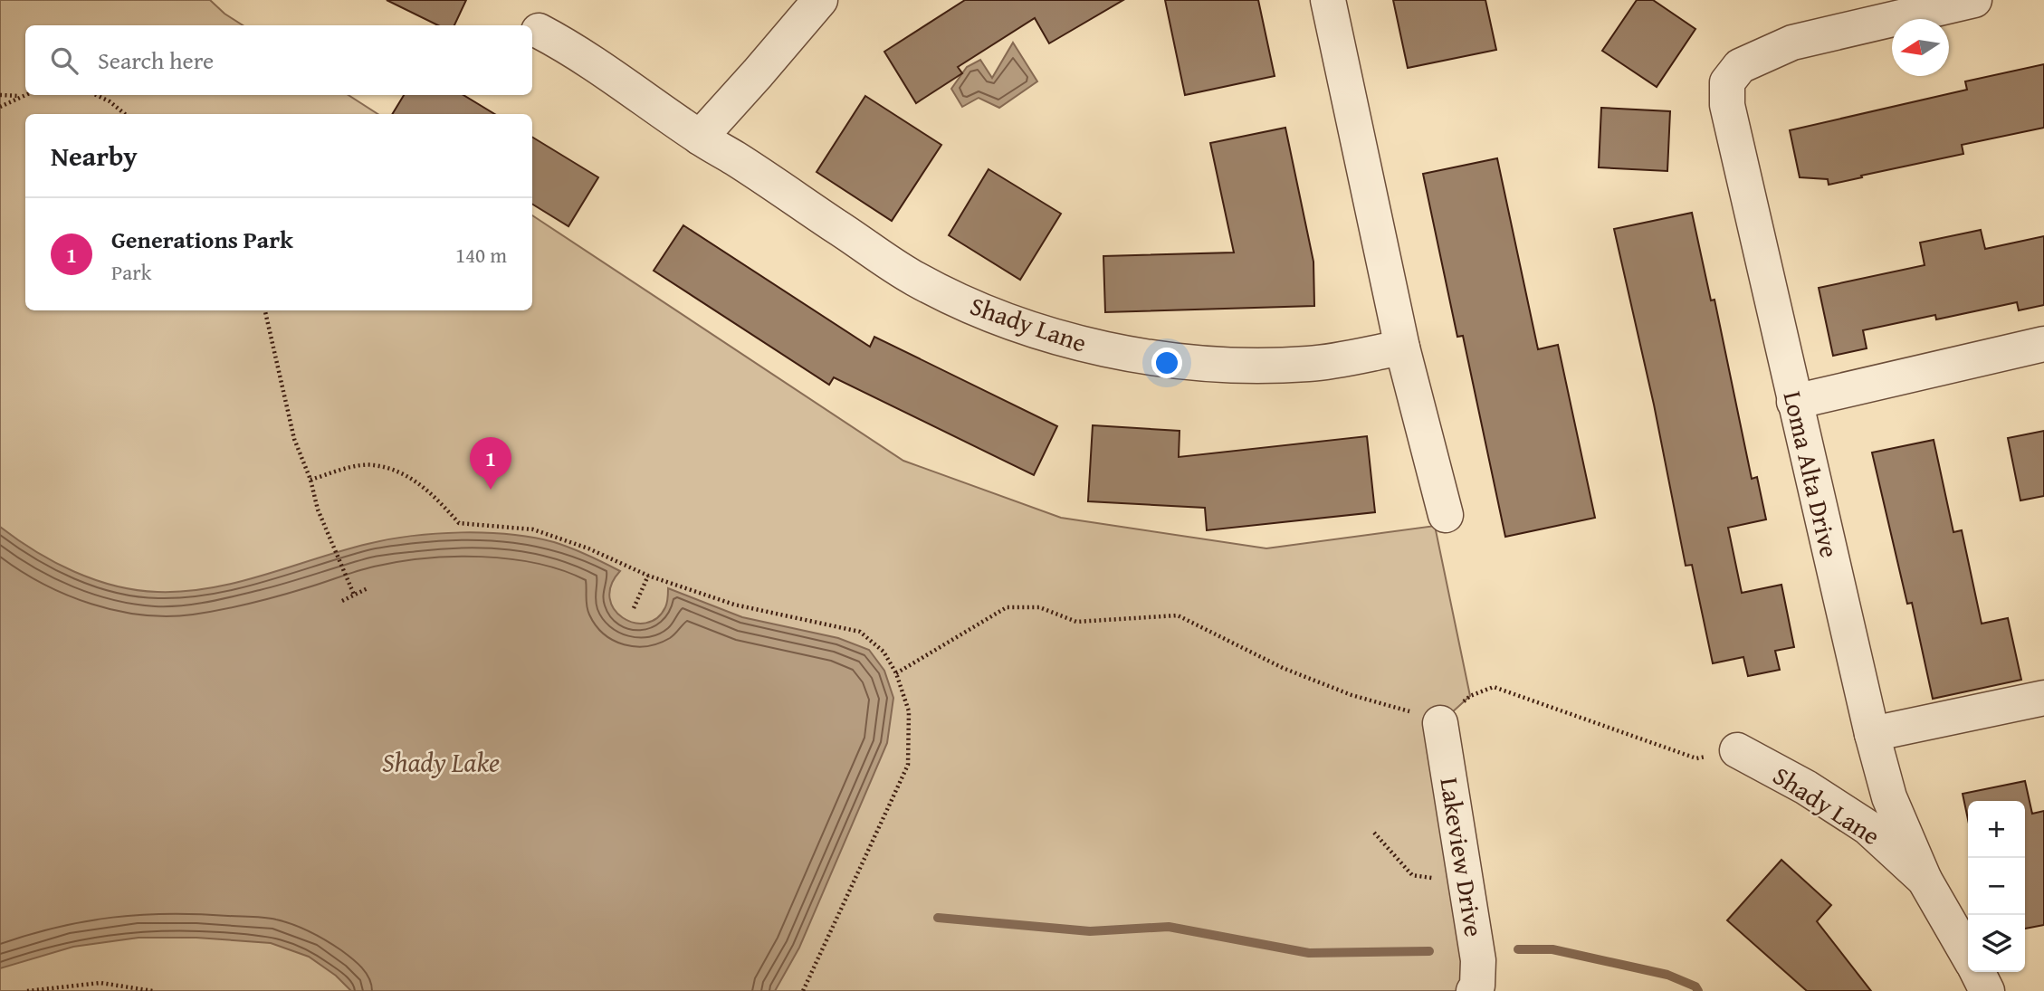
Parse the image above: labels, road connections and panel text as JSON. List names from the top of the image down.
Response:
{
  "streets": {
    "street": ["Shady Lane", "Loma Alta Drive", "Lakeview Drive"]
  },
  "crossings": [
    ["Shady Lane", "Loma Alta Drive"]
  ],
  "water": ["Shady Lake"],
  "north": "left",
  "page": {
    "search": "Search here",
    "heading": "Nearby",
    "list": [
      {
        "mark": "1",
        "name": "Generations Park",
        "note": "Park",
        "value": "140 m"
      }
    ],
    "pins": "1",
    "map_buttons": ["+", "−"]
  }
}
